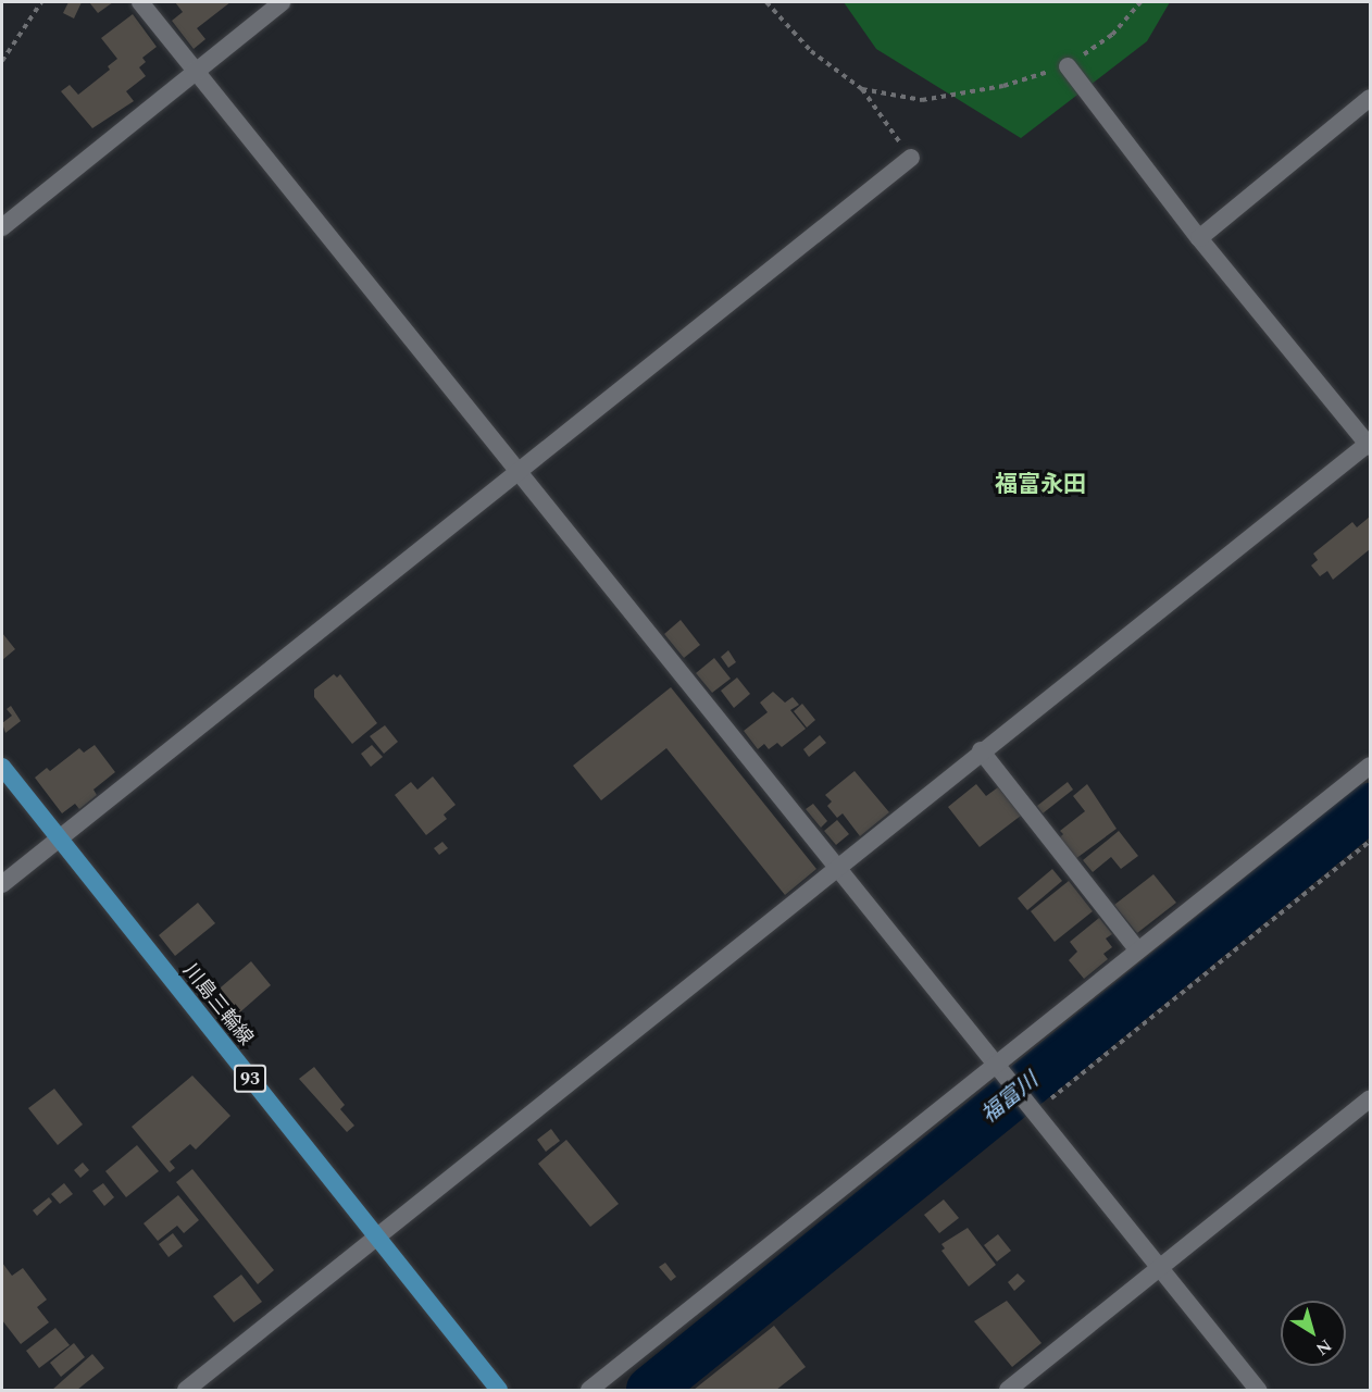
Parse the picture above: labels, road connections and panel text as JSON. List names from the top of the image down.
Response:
{
  "streets": {
    "main road": ["川島三輪線", "93"]
  },
  "districts": ["福富永田"],
  "water": ["福富川"],
  "north": "bottom right"
}
